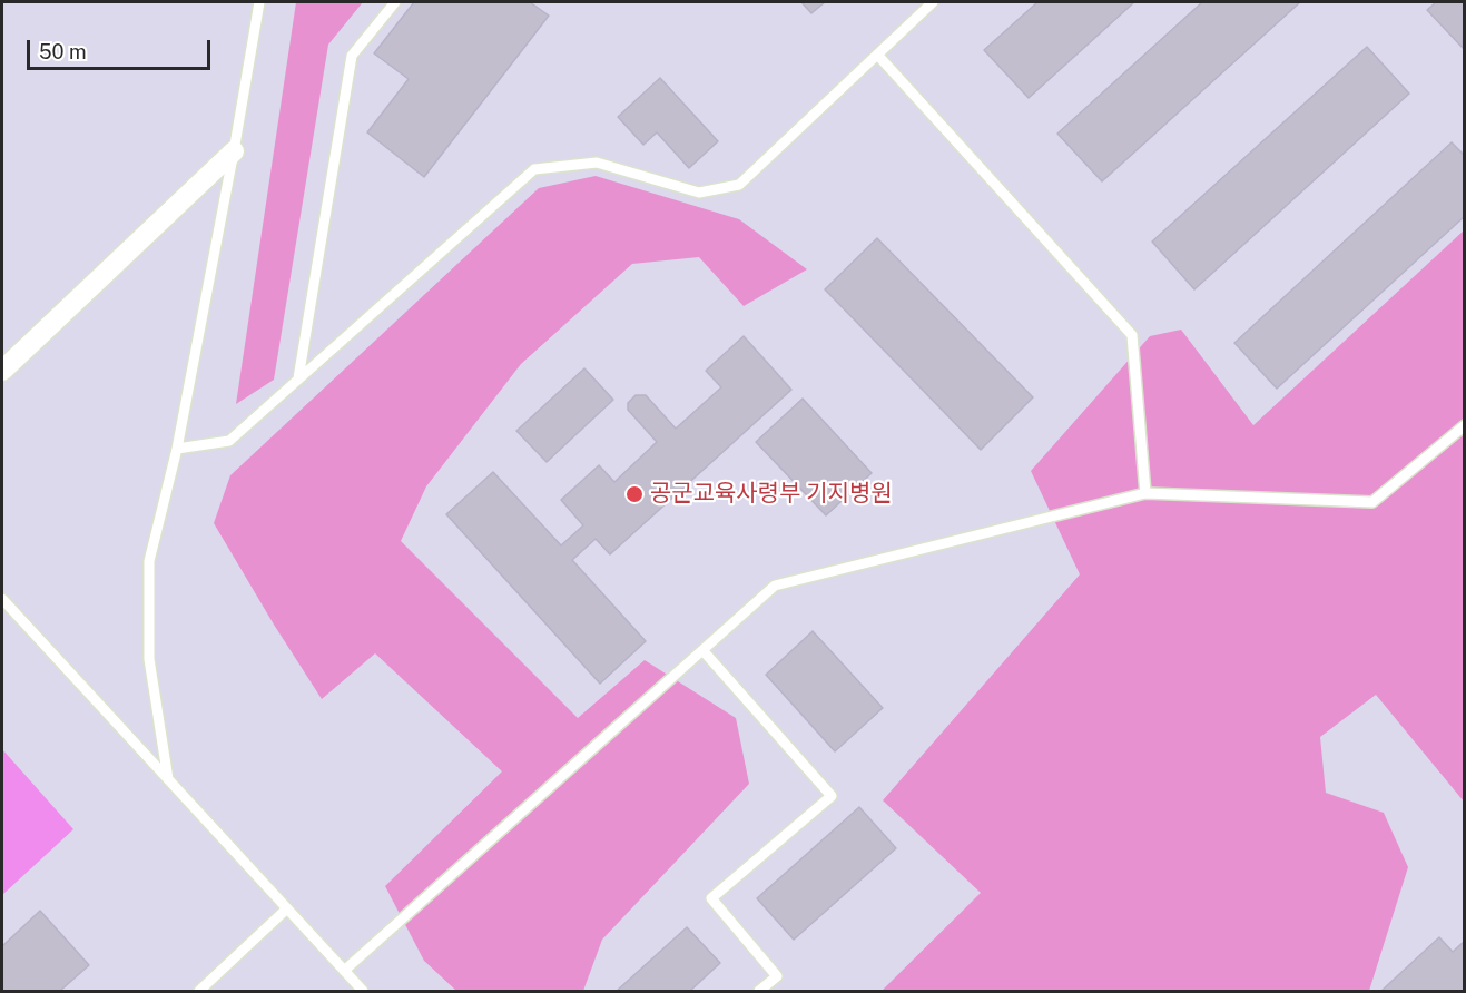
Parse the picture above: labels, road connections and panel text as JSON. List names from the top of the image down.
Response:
{
  "places": ["공군교육사령부 기지병원"],
  "scale_bar": "50 m"
}
